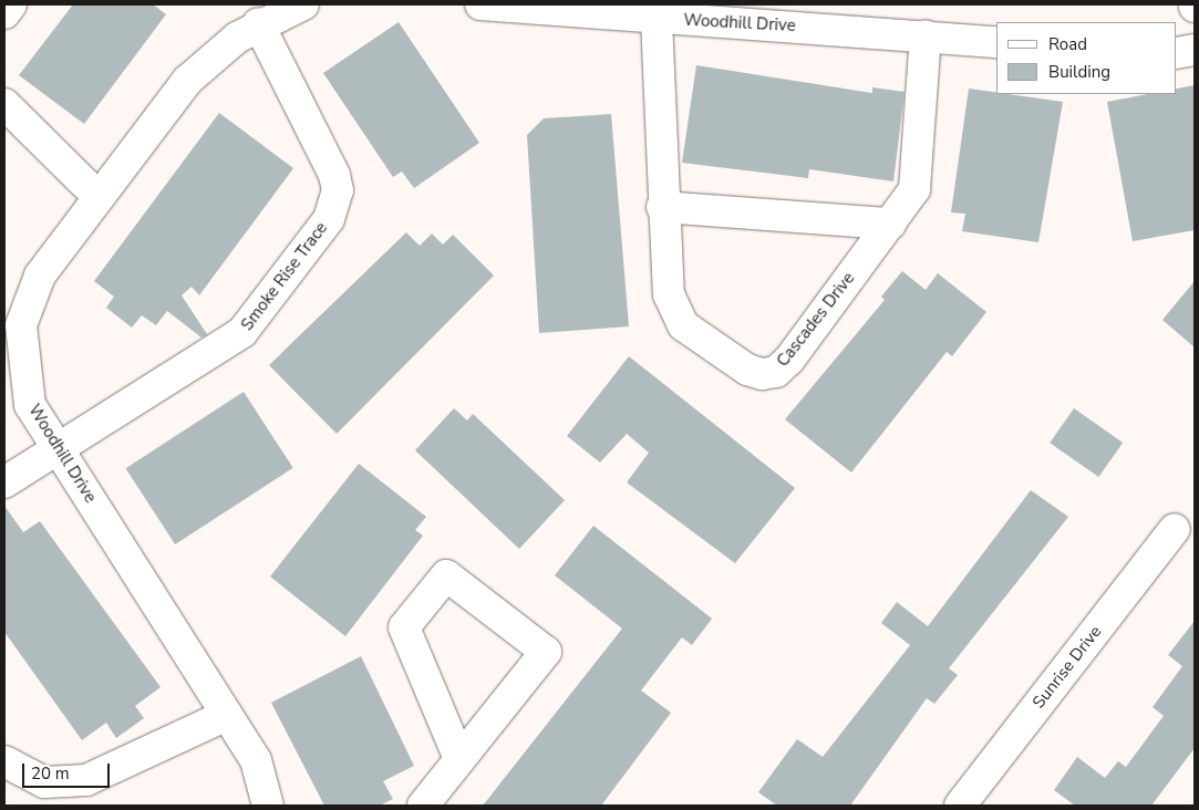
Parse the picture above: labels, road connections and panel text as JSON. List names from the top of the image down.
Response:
{
  "streets": {
    "street": [
      "Woodhill Drive",
      "Smoke Rise Trace",
      "Cascades Drive",
      "Sunrise Drive"
    ]
  },
  "crossings": [
    ["Woodhill Drive", "Smoke Rise Trace"],
    ["Woodhill Drive", "Cascades Drive"]
  ],
  "legend": ["Road", "Building"],
  "scale_bar": "20 m"
}
